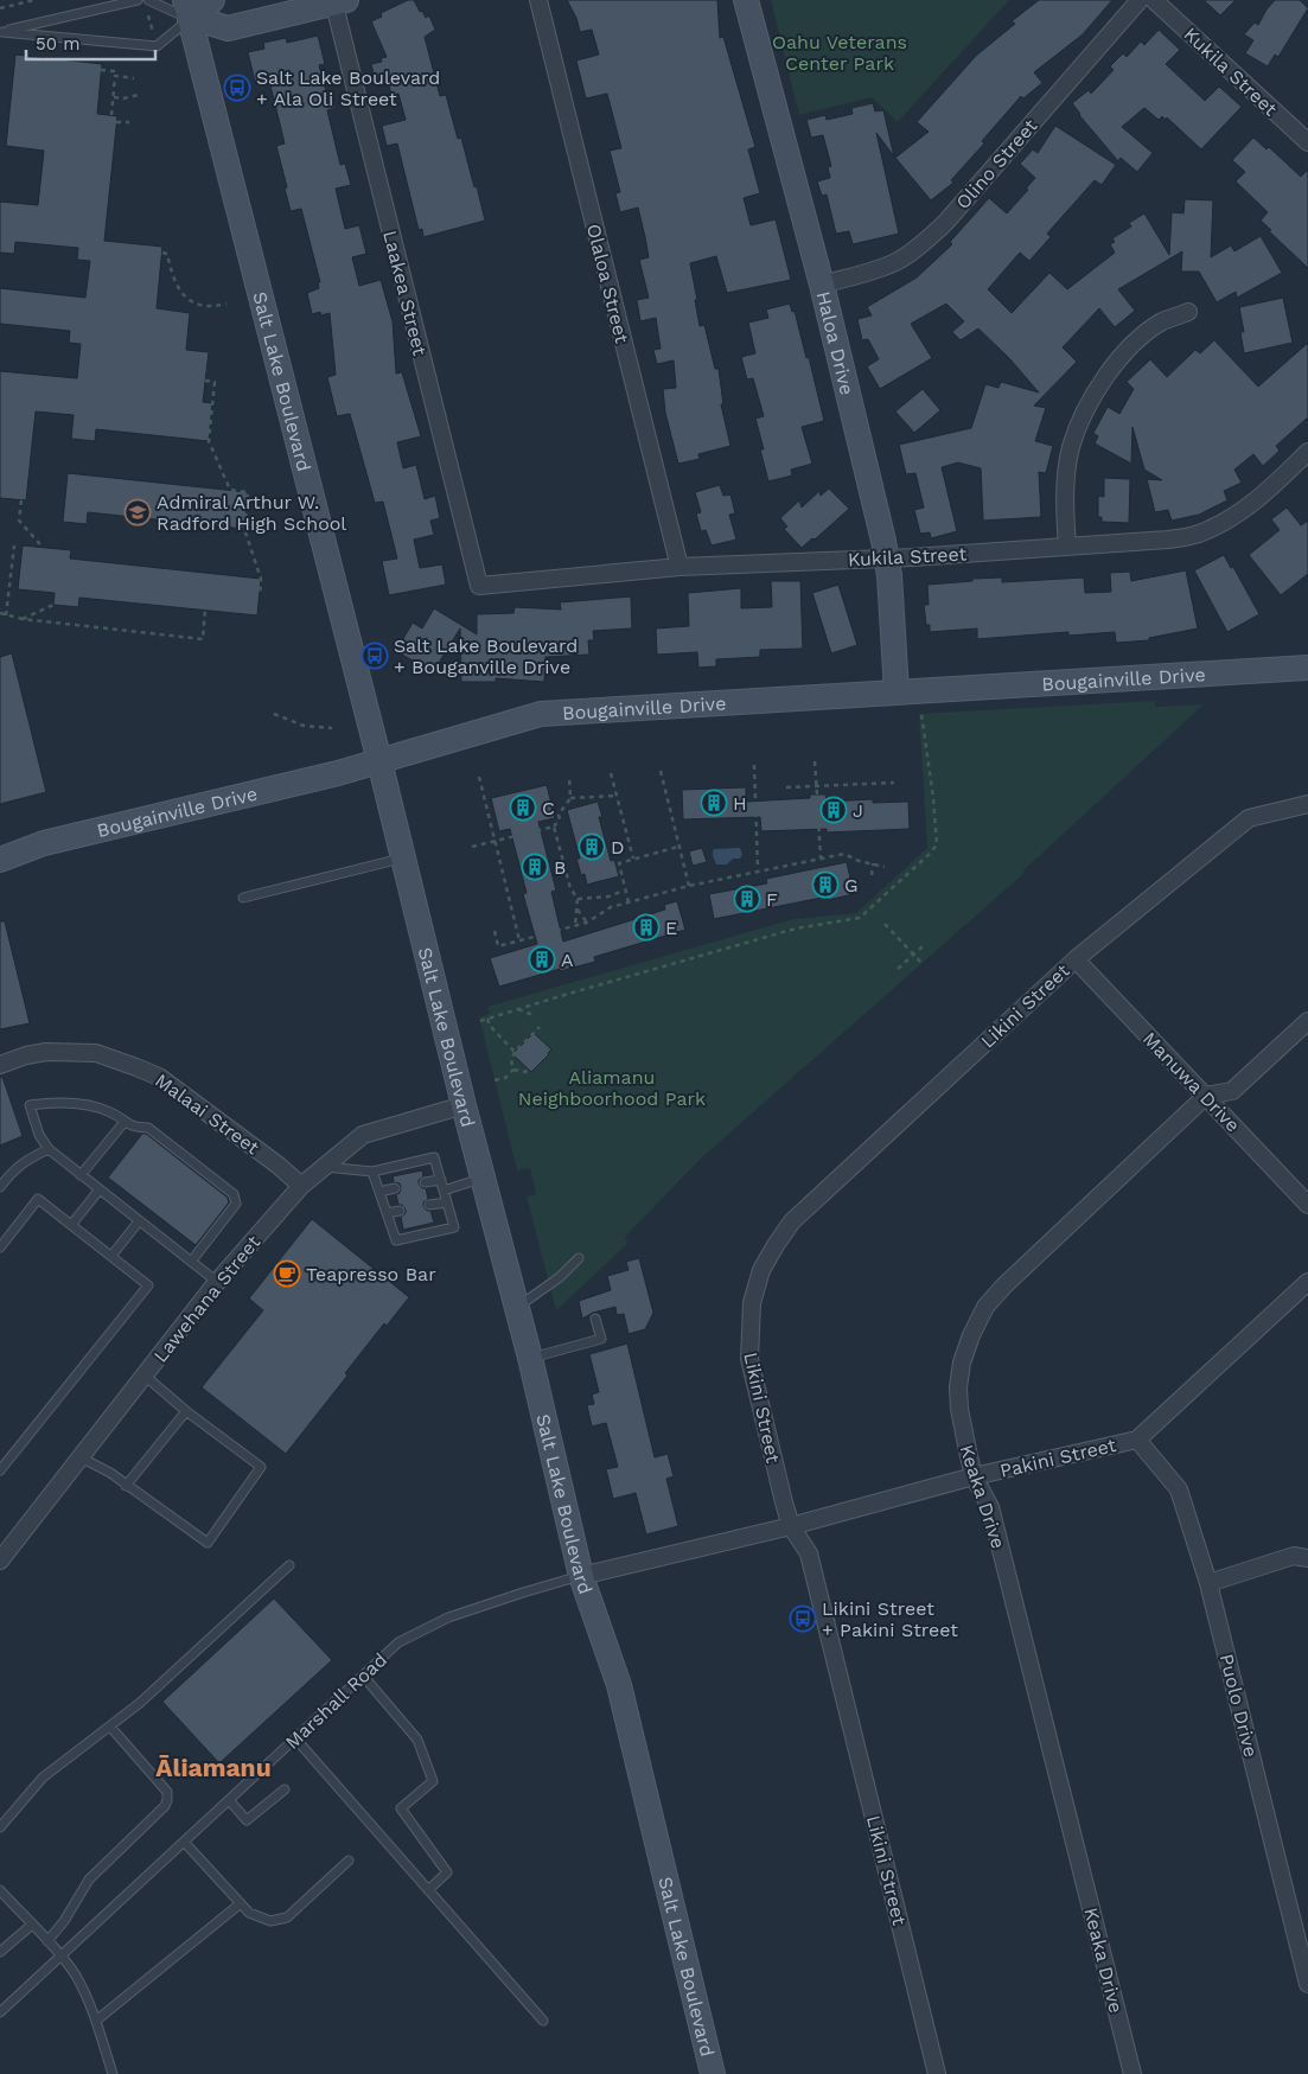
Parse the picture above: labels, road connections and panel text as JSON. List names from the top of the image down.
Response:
{
  "streets": {
    "street": [
      "Kukila Street",
      "Olino Street",
      "Olaloa Street",
      "Laakea Street",
      "Haloa Drive",
      "Salt Lake Boulevard",
      "Bougainville Drive",
      "Likini Street",
      "Manuwa Drive",
      "Malaai Street",
      "Lawehana Street",
      "Pakini Street",
      "Keaka Drive",
      "Puolo Drive"
    ],
    "lane": ["Marshall Road"]
  },
  "crossings": [
    ["Kukila Street", "Olaloa Street"],
    ["Kukila Street", "Laakea Street"],
    ["Kukila Street", "Haloa Drive"],
    ["Olino Street", "Haloa Drive"],
    ["Haloa Drive", "Bougainville Drive"],
    ["Salt Lake Boulevard", "Bougainville Drive"],
    ["Salt Lake Boulevard", "Lawehana Street"],
    ["Salt Lake Boulevard", "Pakini Street"],
    ["Salt Lake Boulevard", "Marshall Road"],
    ["Likini Street", "Manuwa Drive"],
    ["Likini Street", "Pakini Street"],
    ["Manuwa Drive", "Keaka Drive"],
    ["Malaai Street", "Lawehana Street"],
    ["Pakini Street", "Keaka Drive"],
    ["Pakini Street", "Marshall Road"],
    ["Pakini Street", "Puolo Drive"]
  ],
  "districts": ["Āliamanu"],
  "parks": ["Oahu Veterans Center Park", "Aliamanu Neighboorhood Park"],
  "places": {
    "bus stop": ["Salt Lake Boulevard + Ala Oli Street", "Salt Lake Boulevard + Bouganville Drive", "Likini Street + Pakini Street"],
    "school or university": ["Admiral Arthur W. Radford High School"],
    "building": [
      "H",
      "C",
      "J",
      "D",
      "B",
      "G",
      "F",
      "E",
      "A"
    ],
    "cafe": ["Teapresso Bar"]
  },
  "scale_bar": "50 m"
}
